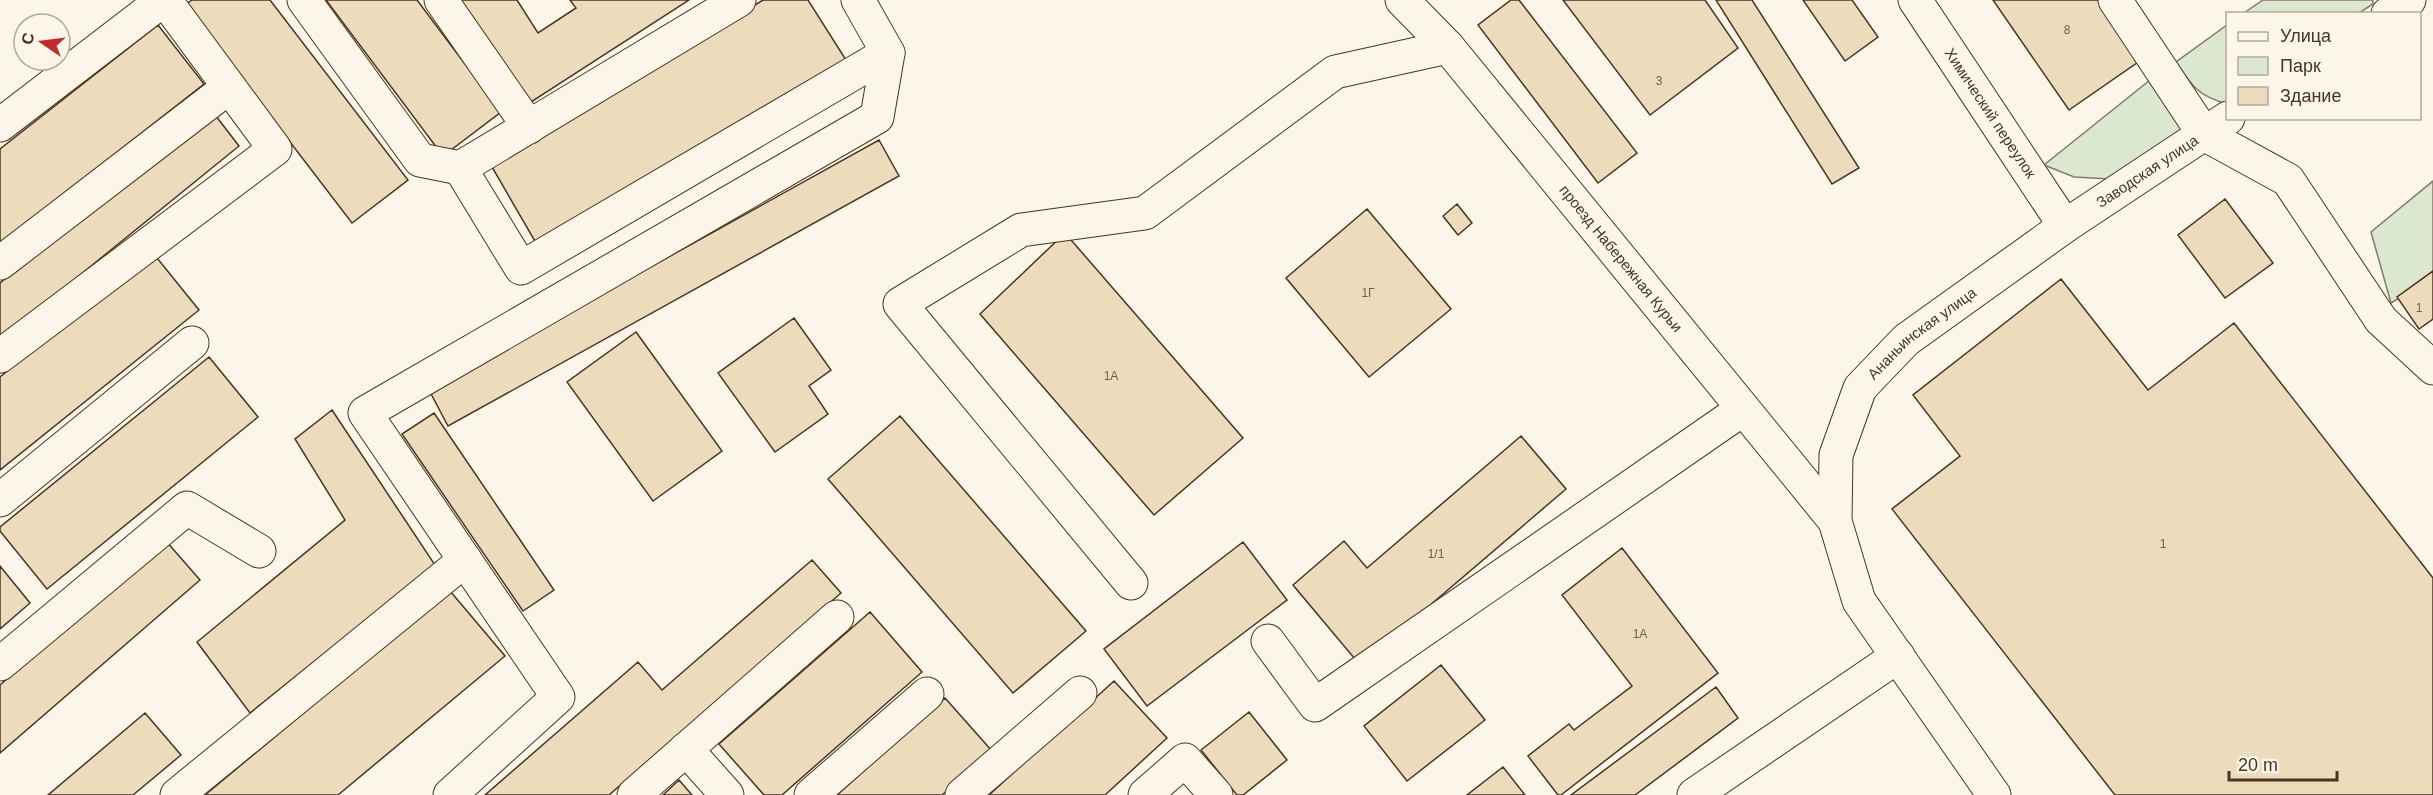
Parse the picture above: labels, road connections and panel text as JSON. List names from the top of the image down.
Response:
{
  "streets": {
    "street": [
      "Химический переулок",
      "Заводская улица",
      "проезд Набережная Курьи",
      "Ананьинская улица"
    ]
  },
  "crossings": [
    ["Химический переулок", "Заводская улица"],
    ["Химический переулок", "Ананьинская улица"],
    ["Заводская улица", "Ананьинская улица"],
    ["проезд Набережная Курьи", "Ананьинская улица"]
  ],
  "house_numbers": [
    "8",
    "3",
    "1Г",
    "1",
    "1А",
    "1",
    "1/1",
    "1А"
  ],
  "legend": ["Улица", "Парк", "Здание"],
  "scale_bar": "20 m",
  "north": "left"
}
